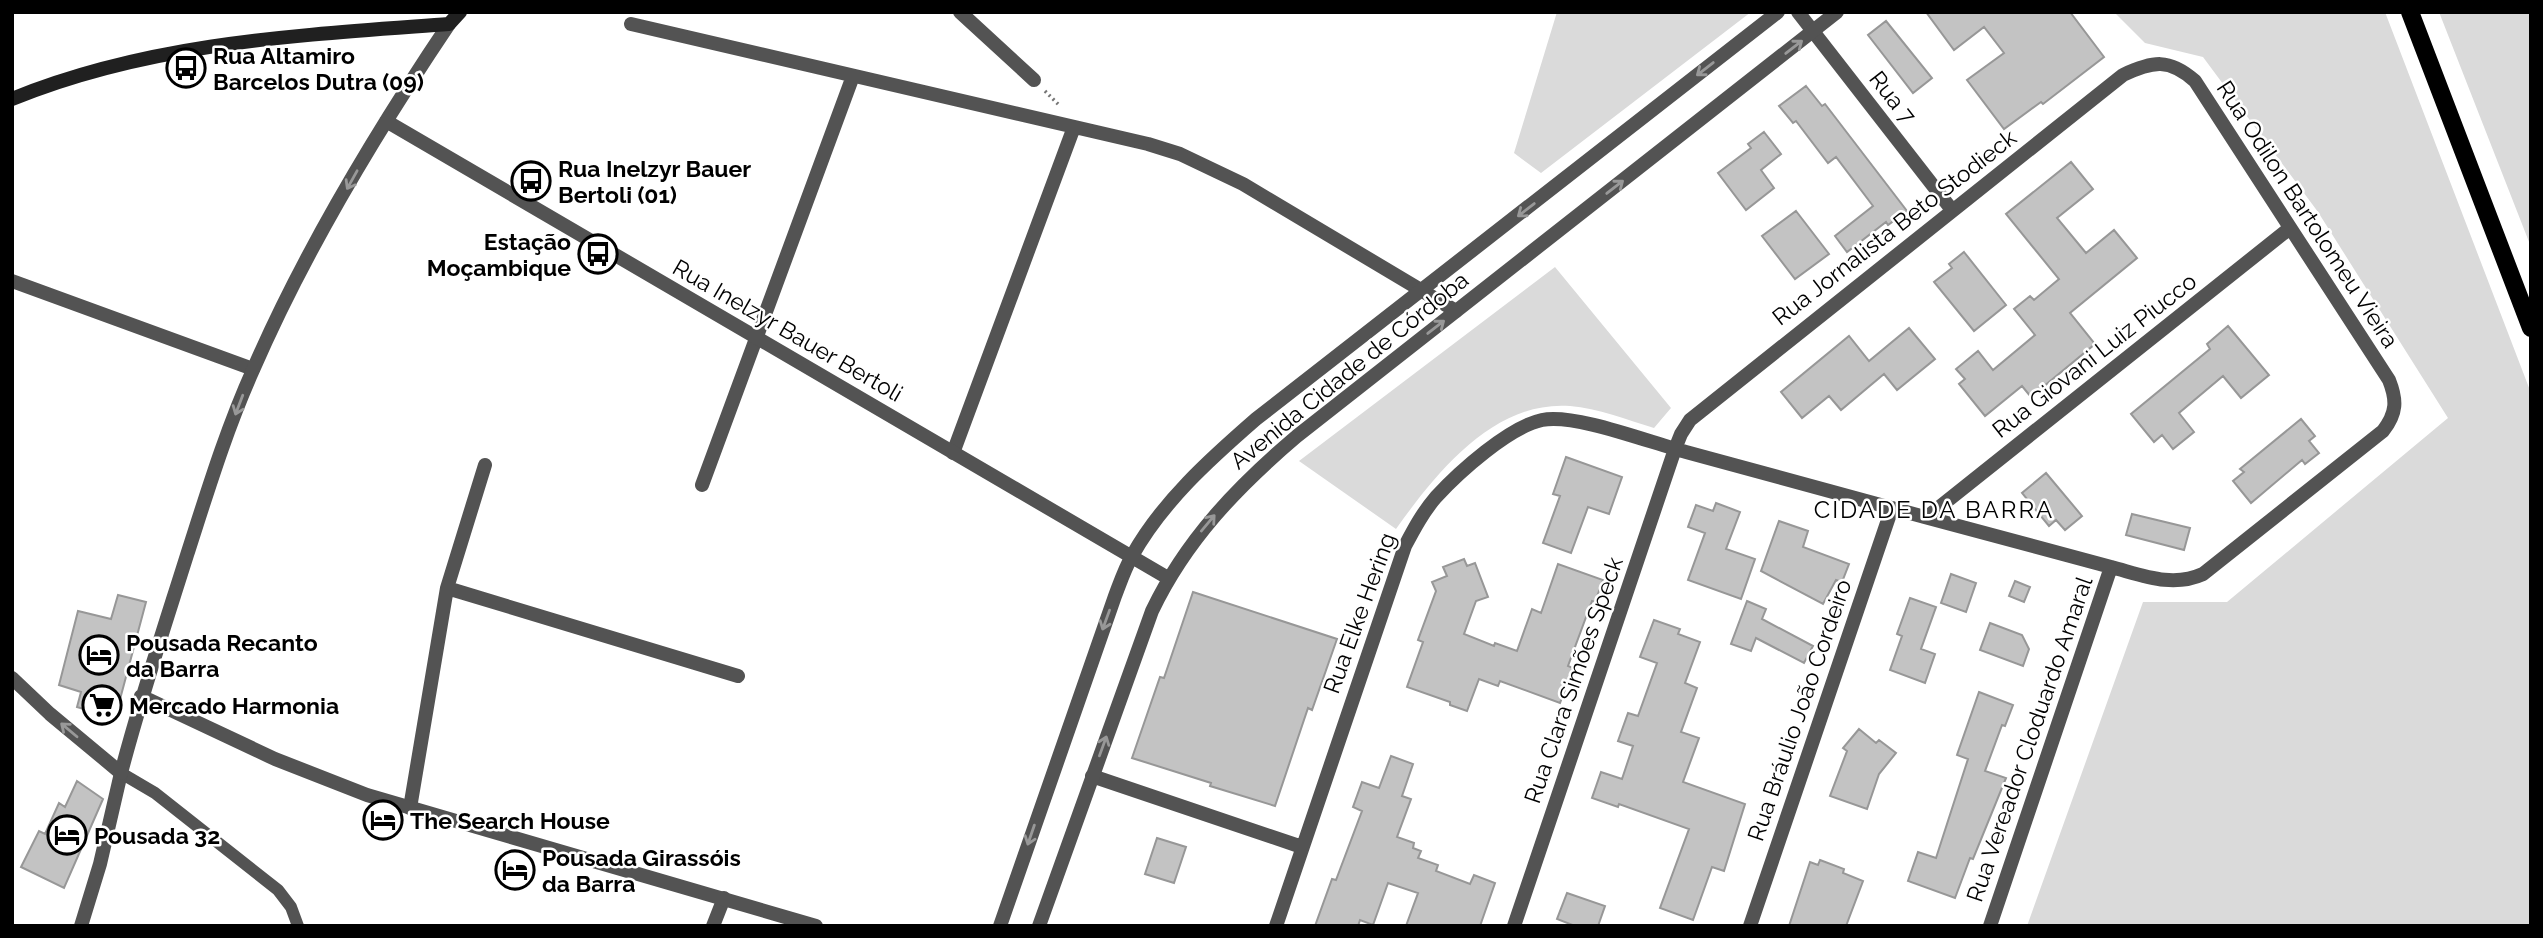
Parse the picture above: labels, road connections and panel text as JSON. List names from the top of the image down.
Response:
{
  "streets": {
    "street": [
      "Rua 7",
      "Rua Odilon Bartolomeu Vieira",
      "Rua Jornalista Beto Stodieck",
      "Rua Inelzyr Bauer Bertoli",
      "Rua Giovani Luiz Piucco",
      "Avenida Cidade de Córdoba",
      "Rua Elke Hering",
      "Rua Clara Simões Speck",
      "Rua Bráulio João Cordeiro",
      "Rua Vereador Cloduardo Amaral"
    ]
  },
  "crossings": [
    ["Rua 7", "Rua Jornalista Beto Stodieck"],
    ["Rua 7", "Avenida Cidade de Córdoba"],
    ["Rua Odilon Bartolomeu Vieira", "Rua Jornalista Beto Stodieck"],
    ["Rua Odilon Bartolomeu Vieira", "Rua Giovani Luiz Piucco"],
    ["Rua Odilon Bartolomeu Vieira", "Rua Elke Hering"],
    ["Rua Jornalista Beto Stodieck", "Rua Elke Hering"],
    ["Rua Jornalista Beto Stodieck", "Rua Clara Simões Speck"],
    ["Rua Inelzyr Bauer Bertoli", "Avenida Cidade de Córdoba"],
    ["Rua Giovani Luiz Piucco", "Rua Elke Hering"],
    ["Rua Elke Hering", "Rua Clara Simões Speck"],
    ["Rua Elke Hering", "Rua Bráulio João Cordeiro"],
    ["Rua Elke Hering", "Rua Vereador Cloduardo Amaral"]
  ],
  "districts": ["CIDADE DA BARRA"],
  "places": {
    "bus stop": ["Rua Altamiro Barcelos Dutra (09)", "Rua Inelzyr Bauer Bertoli (01)", "Estação Moçambique"],
    "hotel": [
      "Pousada Recanto da Barra",
      "The Search House",
      "Pousada 32",
      "Pousada Girassóis da Barra"
    ],
    "supermarket": ["Mercado Harmonia"]
  }
}
